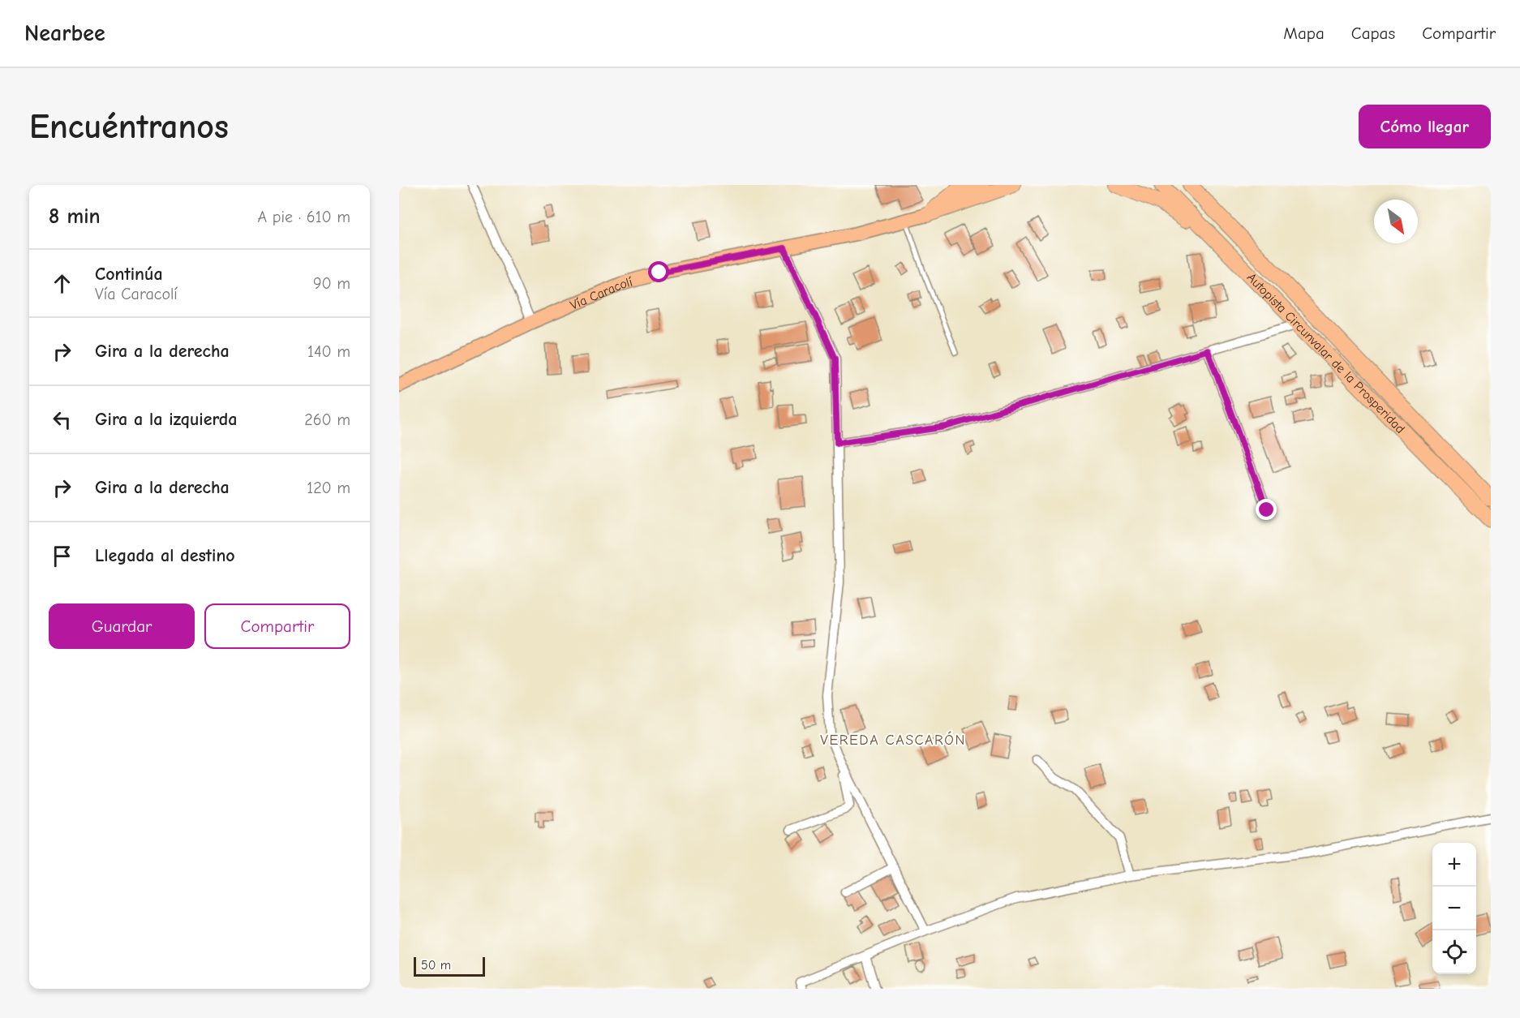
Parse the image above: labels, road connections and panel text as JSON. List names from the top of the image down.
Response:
{
  "streets": {
    "highway": ["Autopista Circunvalar de la Prosperidad"],
    "main road": ["Vía Caracolí"]
  },
  "districts": ["VEREDA CASCARÓN"],
  "scale_bar": "50 m",
  "north": "bottom right",
  "page": {
    "header": "Nearbee",
    "nav": ["Mapa", "Capas", "Compartir"],
    "buttons": [
      "Cómo llegar",
      ["Guardar", "Compartir"]
    ],
    "title": "Encuéntranos",
    "heading": ["8 min", "A pie · 610 m"],
    "list": [
      ["Continúa", "Vía Caracolí", "90 m"],
      ["Gira a la derecha", "140 m"],
      ["Gira a la izquierda", "260 m"],
      ["Gira a la derecha", "120 m"],
      "Llegada al destino"
    ],
    "map_buttons": ["+", "−"],
    "scale": "50 m"
  }
}
